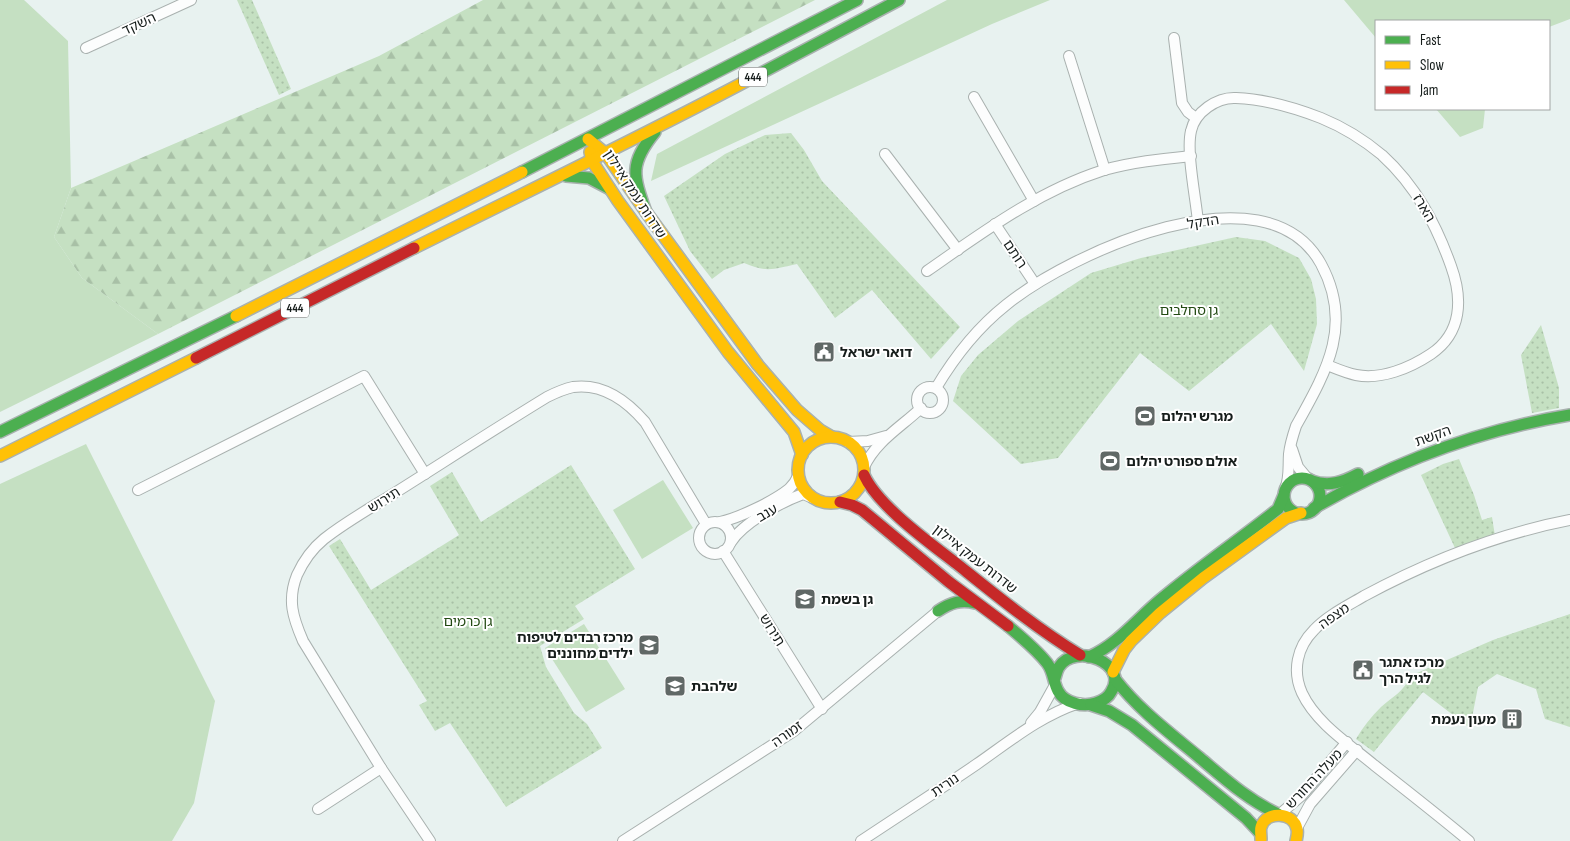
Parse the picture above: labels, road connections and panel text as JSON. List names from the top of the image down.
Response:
{
  "streets": {
    "main road": ["444", "שדרות עמק איילון", "הקשת"],
    "street": [
      "השקד",
      "הארז",
      "הדקל",
      "רותם",
      "תירוש",
      "ענב",
      "מצפה",
      "זמורה",
      "מעלה החורש",
      "נורית"
    ]
  },
  "crossings": [
    ["444", "שדרות עמק איילון"],
    ["שדרות עמק איילון", "ענב"],
    ["שדרות עמק איילון", "נורית"],
    ["הארז", "הדקל"],
    ["הדקל", "רותם"],
    ["הדקל", "הקשת"],
    ["תירוש", "ענב"],
    ["תירוש", "זמורה"],
    ["מצפה", "מעלה החורש"]
  ],
  "parks": ["גן סחלבים", "גן כרמים"],
  "places": {
    "public building": ["דואר ישראל", "מרכז אתגר לגיל הרך"],
    "sports": ["מגרש יהלום", "אולם ספורט יהלום"],
    "school or university": ["גן בשמת", "מרכז רבדים לטיפוח ילדים מחוננים", "שלהבת"],
    "building": ["מעון נעמת"]
  },
  "legend": ["Fast", "Slow", "Jam"]
}
